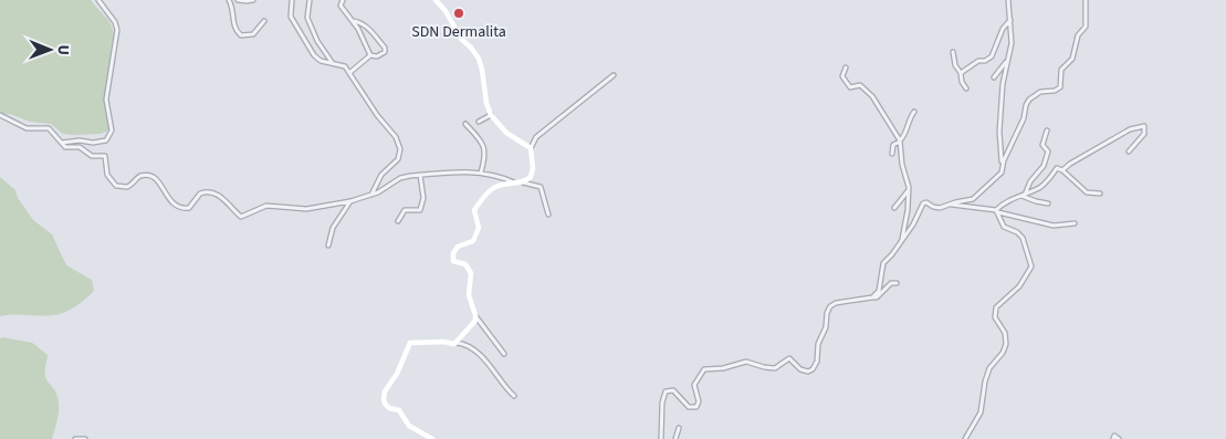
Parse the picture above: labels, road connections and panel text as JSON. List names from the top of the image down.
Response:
{
  "places": ["SDN Dermalita"],
  "north": "right"
}
